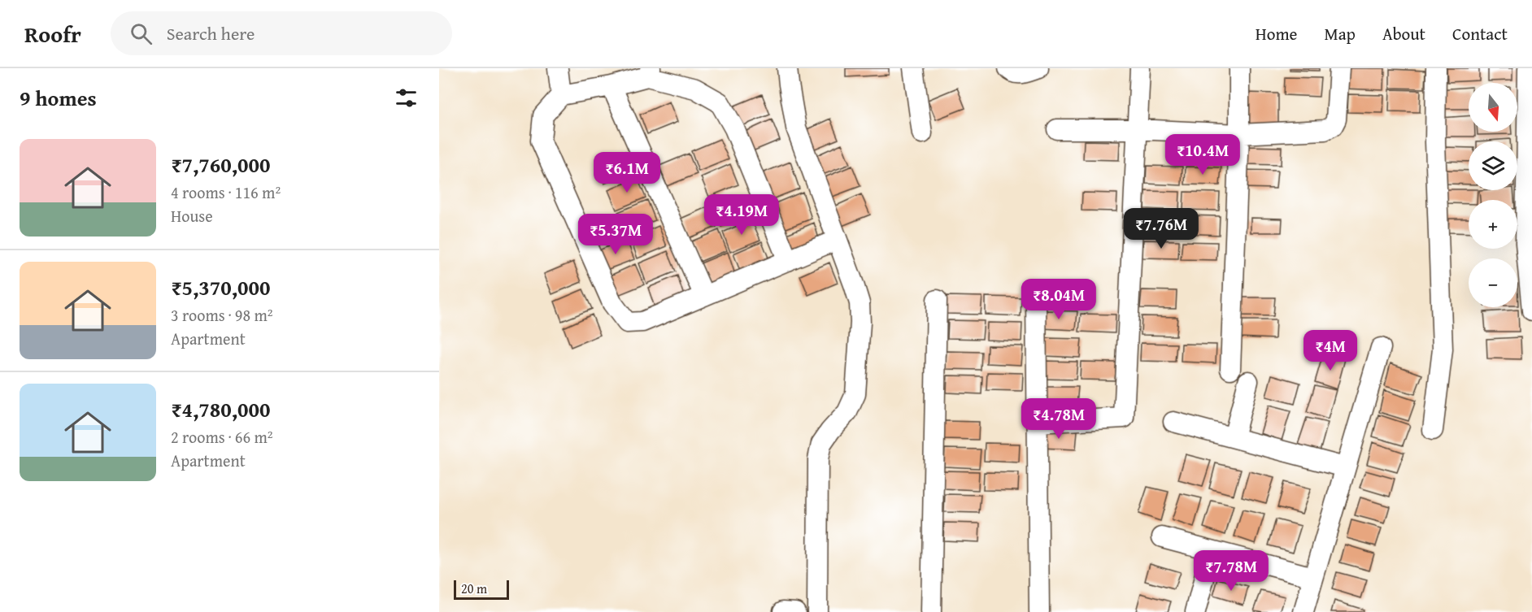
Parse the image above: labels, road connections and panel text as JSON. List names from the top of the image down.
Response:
{
  "scale_bar": "20 m",
  "north": "bottom",
  "page": {
    "header": "Roofr",
    "search": "Search here",
    "nav": [
      "Home",
      "Map",
      "About",
      "Contact"
    ],
    "heading": "9 homes",
    "map_buttons": ["+", "−"],
    "list": [
      {
        "name": "₹7,760,000",
        "note": "4 rooms · 116 m² · House"
      },
      {
        "name": "₹5,370,000",
        "note": "3 rooms · 98 m² · Apartment"
      },
      {
        "name": "₹4,780,000",
        "note": "2 rooms · 66 m² · Apartment"
      }
    ],
    "price": [
      "₹10.4M",
      "₹6.1M",
      "₹4.19M",
      "₹7.76M",
      "₹5.37M",
      "₹8.04M",
      "₹4M",
      "₹4.78M",
      "₹7.78M"
    ],
    "scale": "20 m"
  }
}
